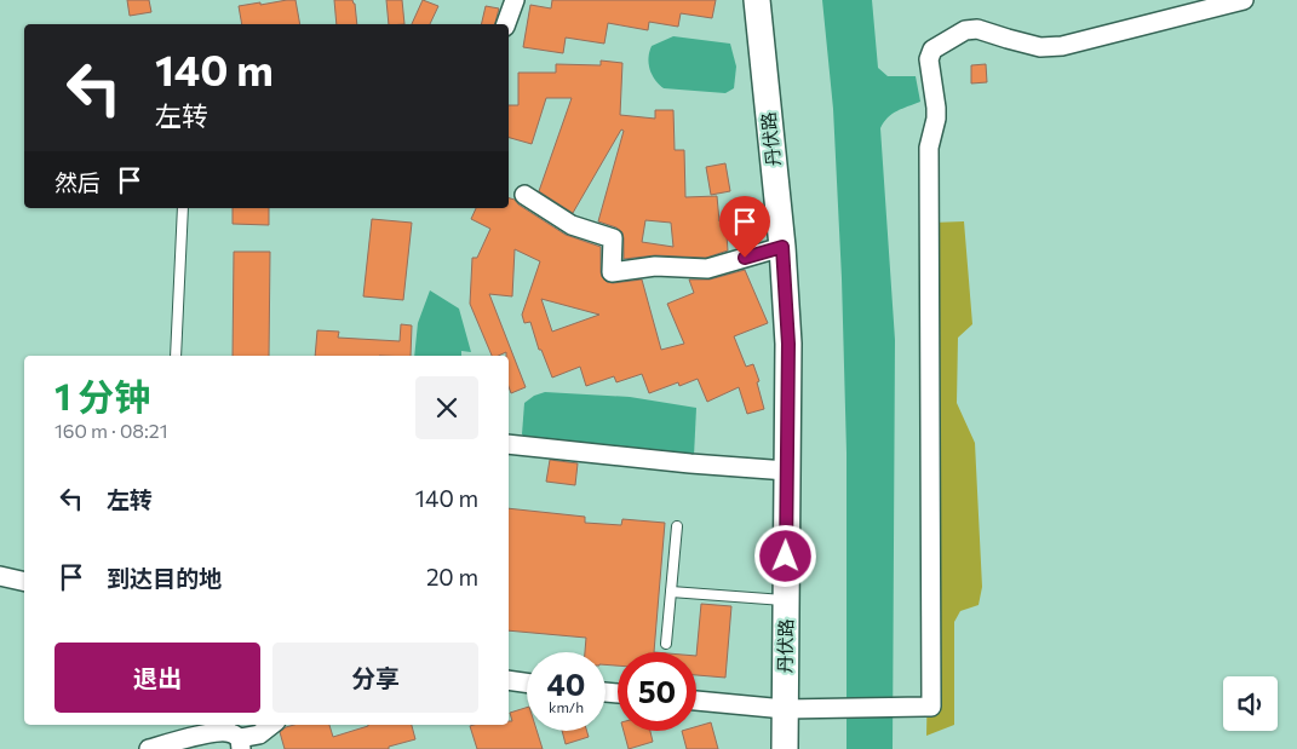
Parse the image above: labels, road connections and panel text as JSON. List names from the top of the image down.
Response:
{
  "streets": {
    "main road": ["丹伏路"]
  },
  "page": {
    "turn": ["140 m", "左转"],
    "then": "然后",
    "heading": ["1 分钟", "160 m · 08:21"],
    "list": [
      {
        "name": "左转",
        "value": "140 m"
      },
      {
        "name": "到达目的地",
        "value": "20 m"
      }
    ],
    "buttons": ["退出", "分享"],
    "speed": "40 km/h",
    "limit": "50"
  }
}
